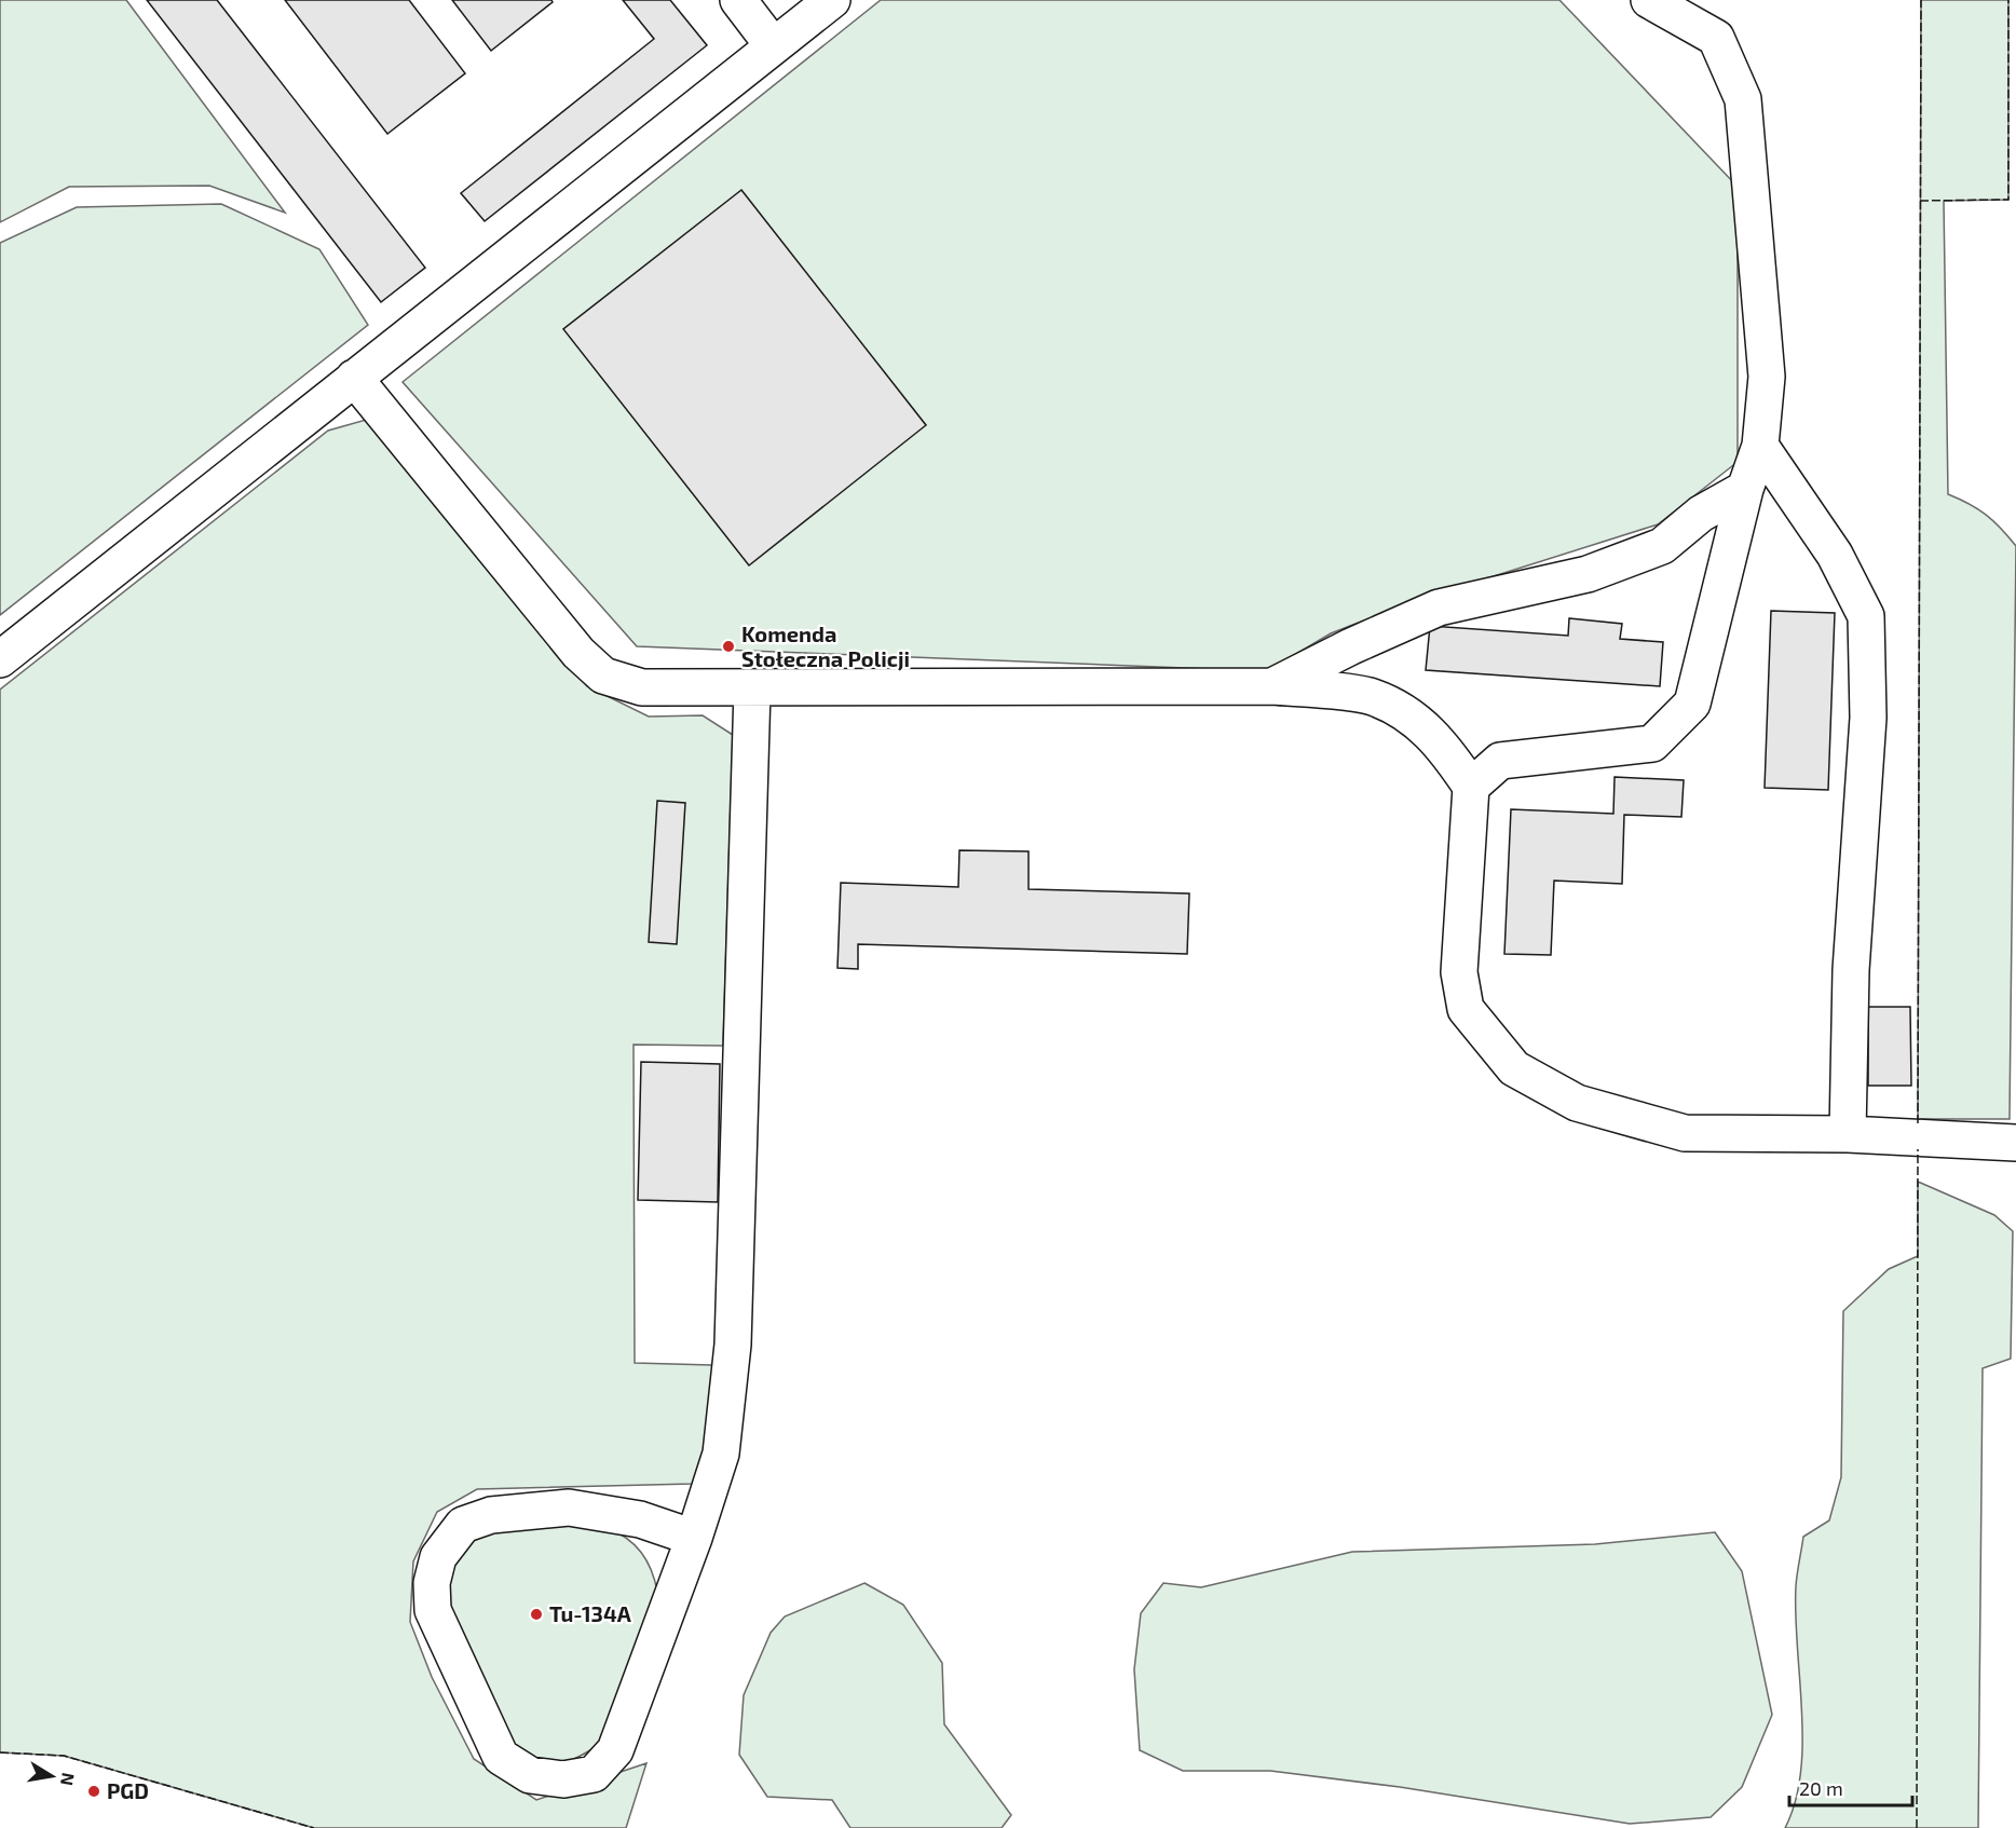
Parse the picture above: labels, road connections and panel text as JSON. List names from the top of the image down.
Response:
{
  "places": ["Komenda Stołeczna Policji", "Tu-134A", "PGD"],
  "scale_bar": "20 m",
  "north": "right"
}
